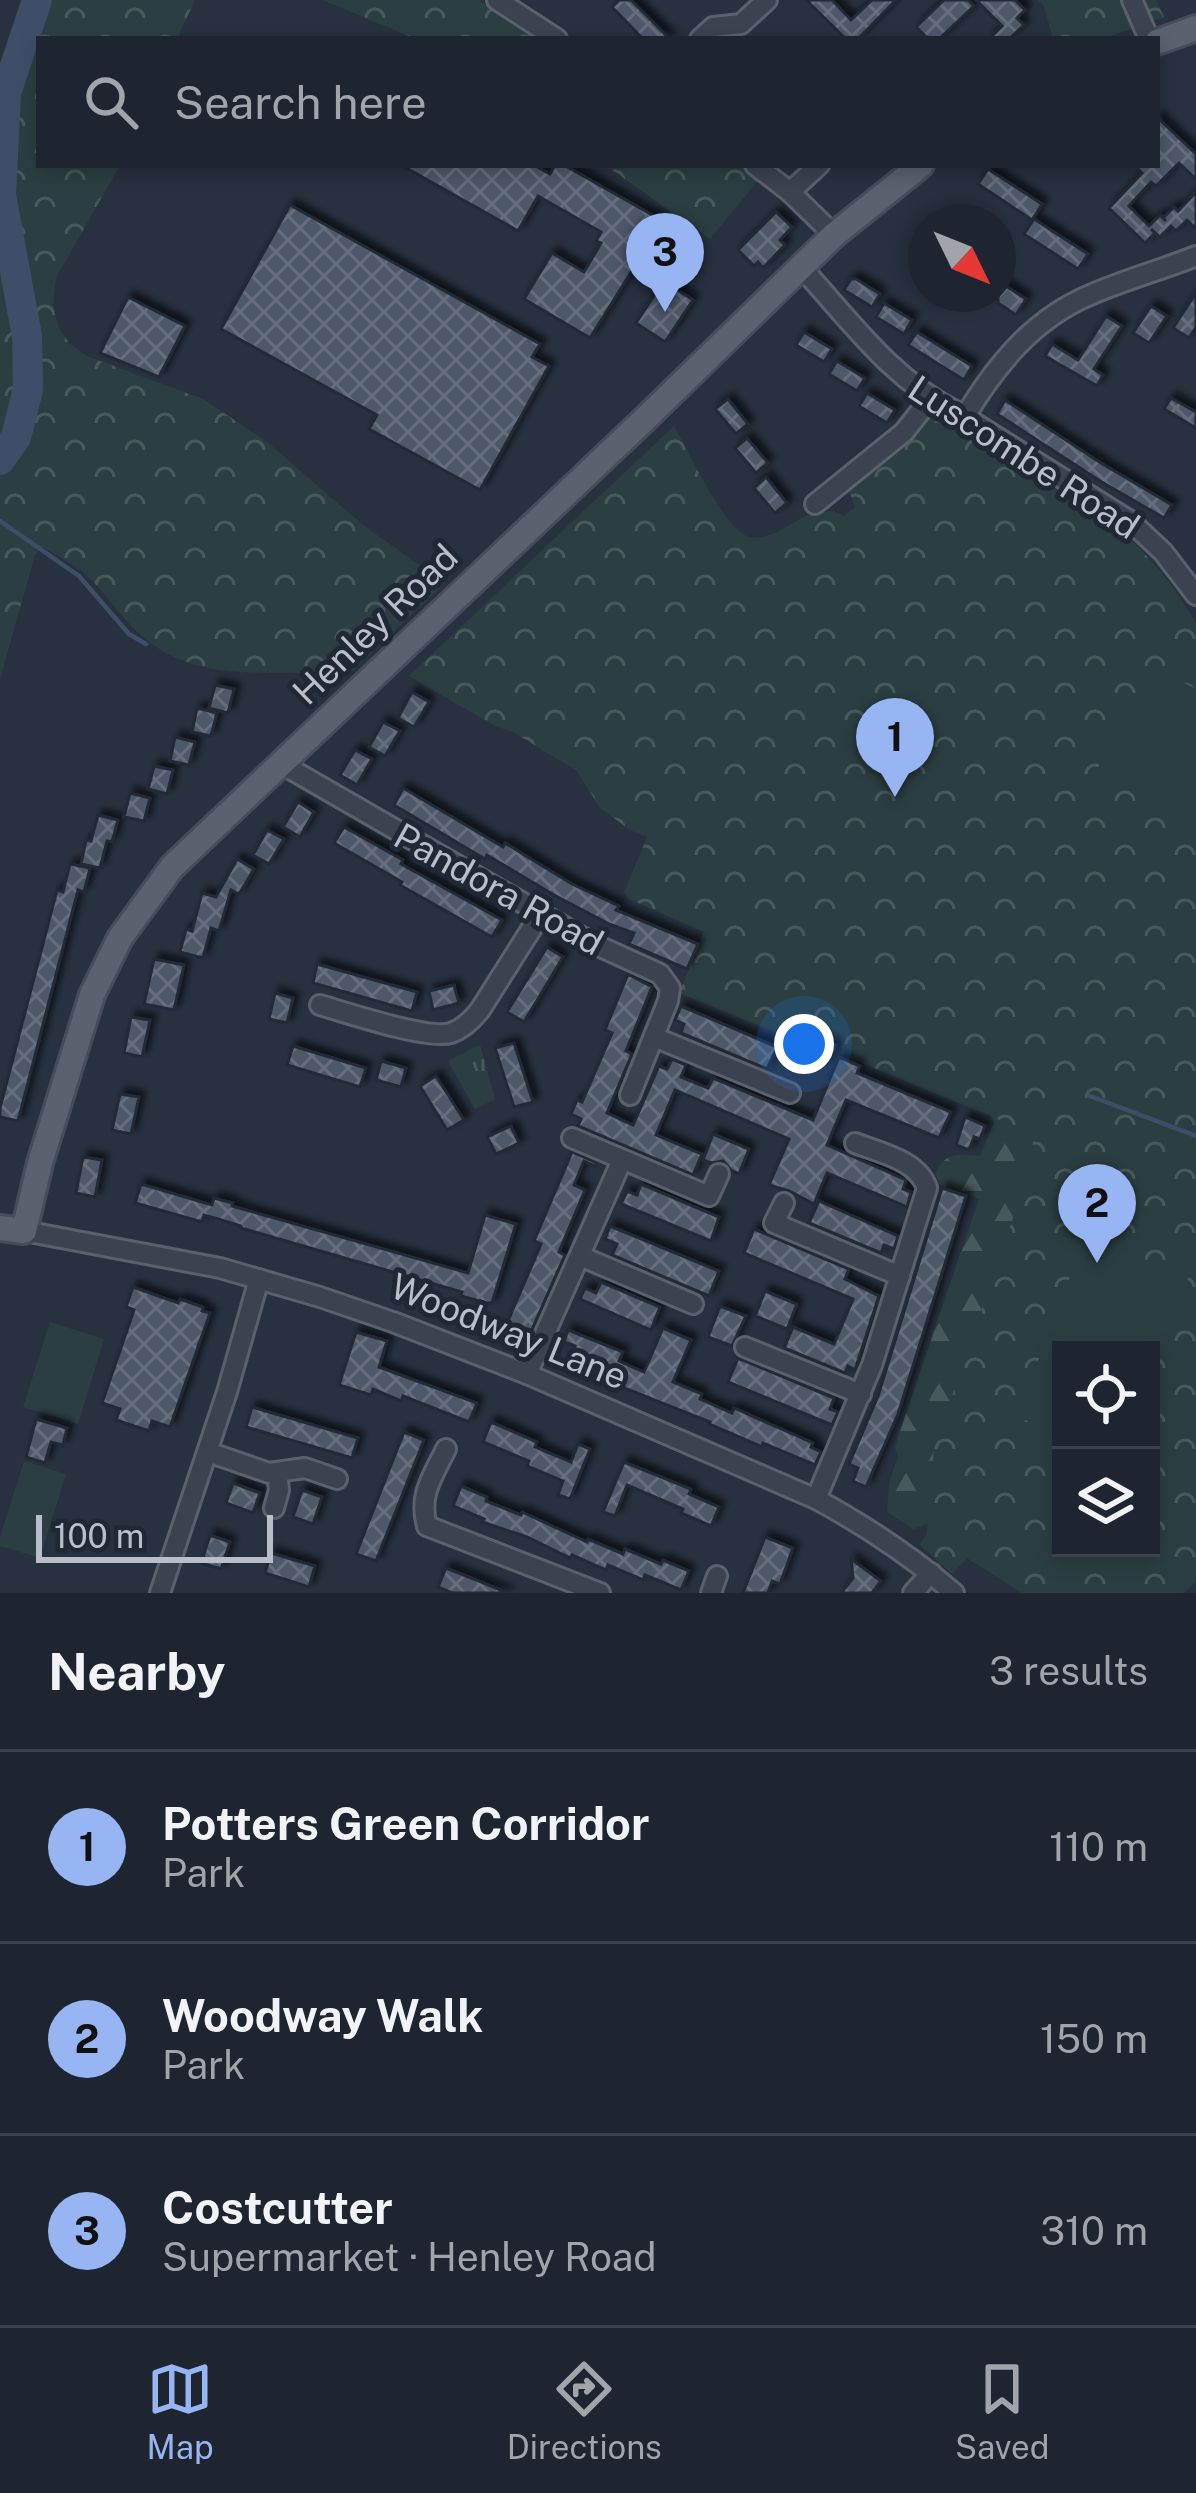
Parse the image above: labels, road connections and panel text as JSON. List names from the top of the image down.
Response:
{
  "streets": {
    "main road": ["Henley Road"],
    "street": ["Luscombe Road", "Pandora Road", "Woodway Lane"]
  },
  "crossings": [
    ["Luscombe Road", "Henley Road"],
    ["Henley Road", "Pandora Road"],
    ["Henley Road", "Woodway Lane"]
  ],
  "scale_bar": "100 m",
  "north": "bottom right",
  "page": {
    "search": "Search here",
    "pins": ["3", "1", "2"],
    "scale": "100 m",
    "heading": ["Nearby", "3 results"],
    "list": [
      {
        "mark": "1",
        "name": "Potters Green Corridor",
        "note": "Park",
        "value": "110 m"
      },
      {
        "mark": "2",
        "name": "Woodway Walk",
        "note": "Park",
        "value": "150 m"
      },
      {
        "mark": "3",
        "name": "Costcutter",
        "note": "Supermarket · Henley Road",
        "value": "310 m"
      }
    ],
    "nav": ["Map", "Directions", "Saved"]
  }
}
